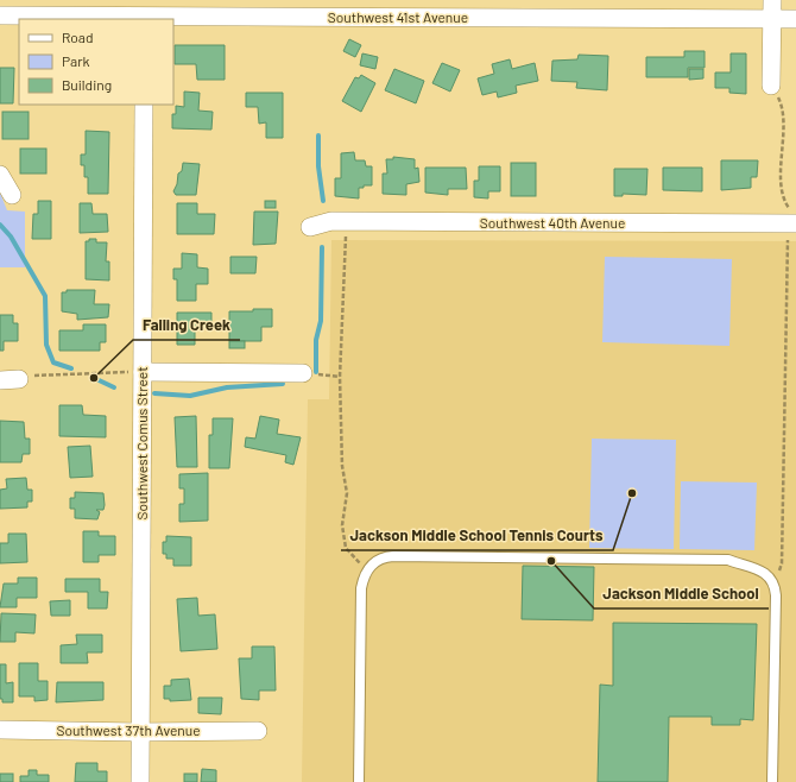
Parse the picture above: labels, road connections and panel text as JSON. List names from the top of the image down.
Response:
{
  "streets": {
    "street": [
      "Southwest 41st Avenue",
      "Southwest 40th Avenue",
      "Southwest Comus Street",
      "Southwest 37th Avenue"
    ]
  },
  "crossings": [
    ["Southwest Comus Street", "Southwest 37th Avenue"]
  ],
  "places": ["Falling Creek", "Jackson Middle School Tennis Courts", "Jackson Middle School"],
  "legend": ["Road", "Park", "Building"]
}
